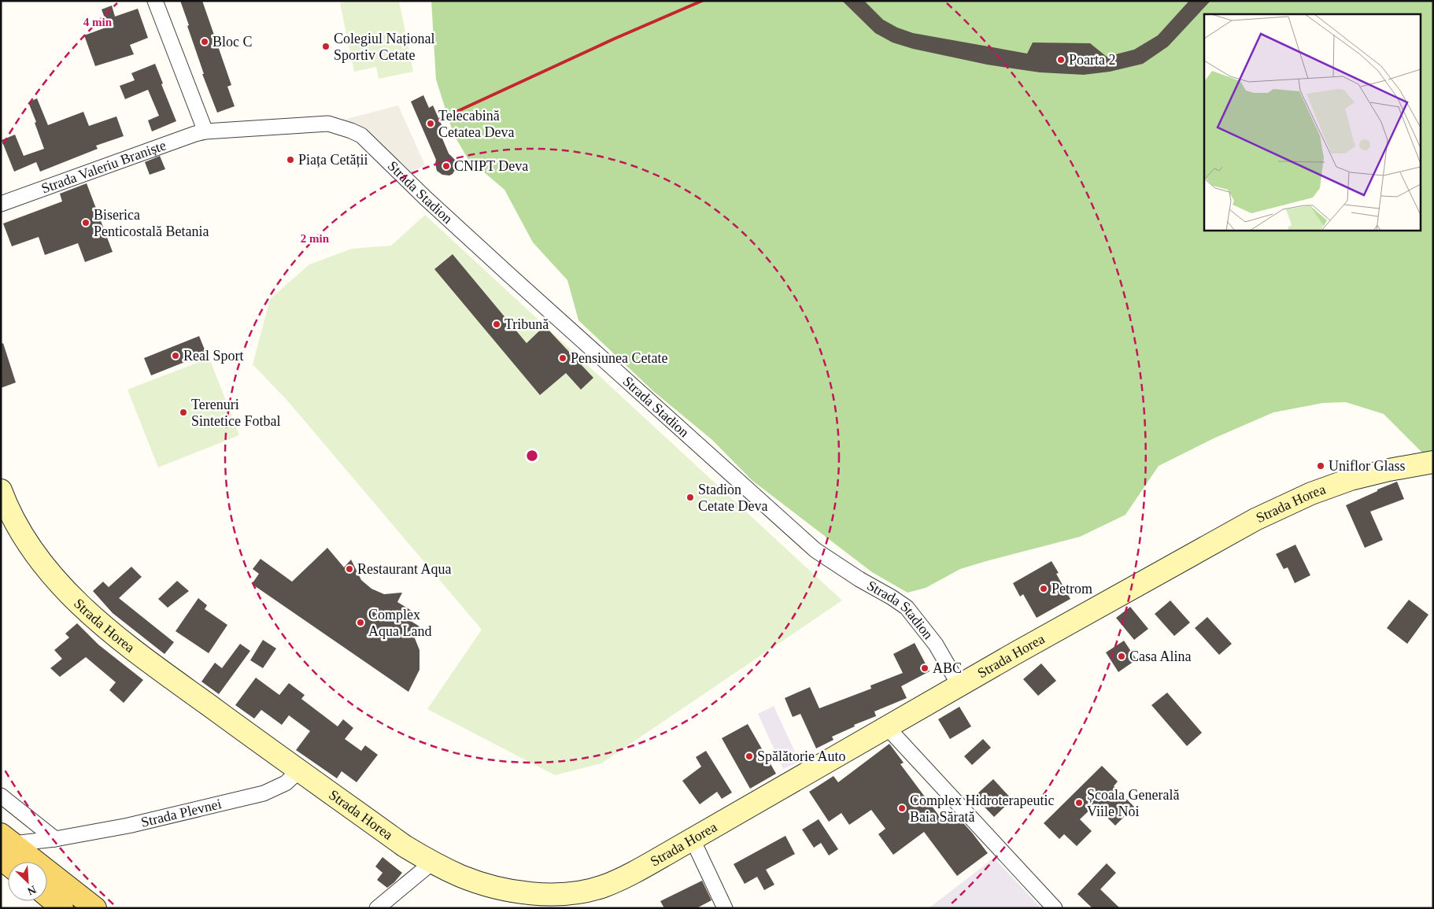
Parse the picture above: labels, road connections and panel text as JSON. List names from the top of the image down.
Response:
{
  "streets": {
    "main road": ["Strada Horea"],
    "street": ["Strada Valeriu Braniște", "Strada Stadion", "Strada Plevnei"]
  },
  "crossings": [
    ["Strada Valeriu Braniște", "Strada Stadion"],
    ["Strada Stadion", "Strada Horea"],
    ["Strada Horea", "Strada Plevnei"]
  ],
  "places": [
    "Bloc C",
    "Colegiul Național Sportiv Cetate",
    "Poarta 2",
    "Telecabină Cetatea Deva",
    "Piața Cetății",
    "CNIPT Deva",
    "Biserica Penticostală Betania",
    "Tribună",
    "Real Sport",
    "Pensiunea Cetate",
    "Terenuri Sintetice Fotbal",
    "Uniflor Glass",
    "Stadion Cetate Deva",
    "Restaurant Aqua",
    "Petrom",
    "Complex Aqua Land",
    "Casa Alina",
    "ABC",
    "Spălătorie Auto",
    "Școala Generală Viile Noi",
    "Complex Hidroterapeutic Baia Sărată"
  ],
  "north": "bottom right",
  "rings": ["4 min", "2 min"]
}
